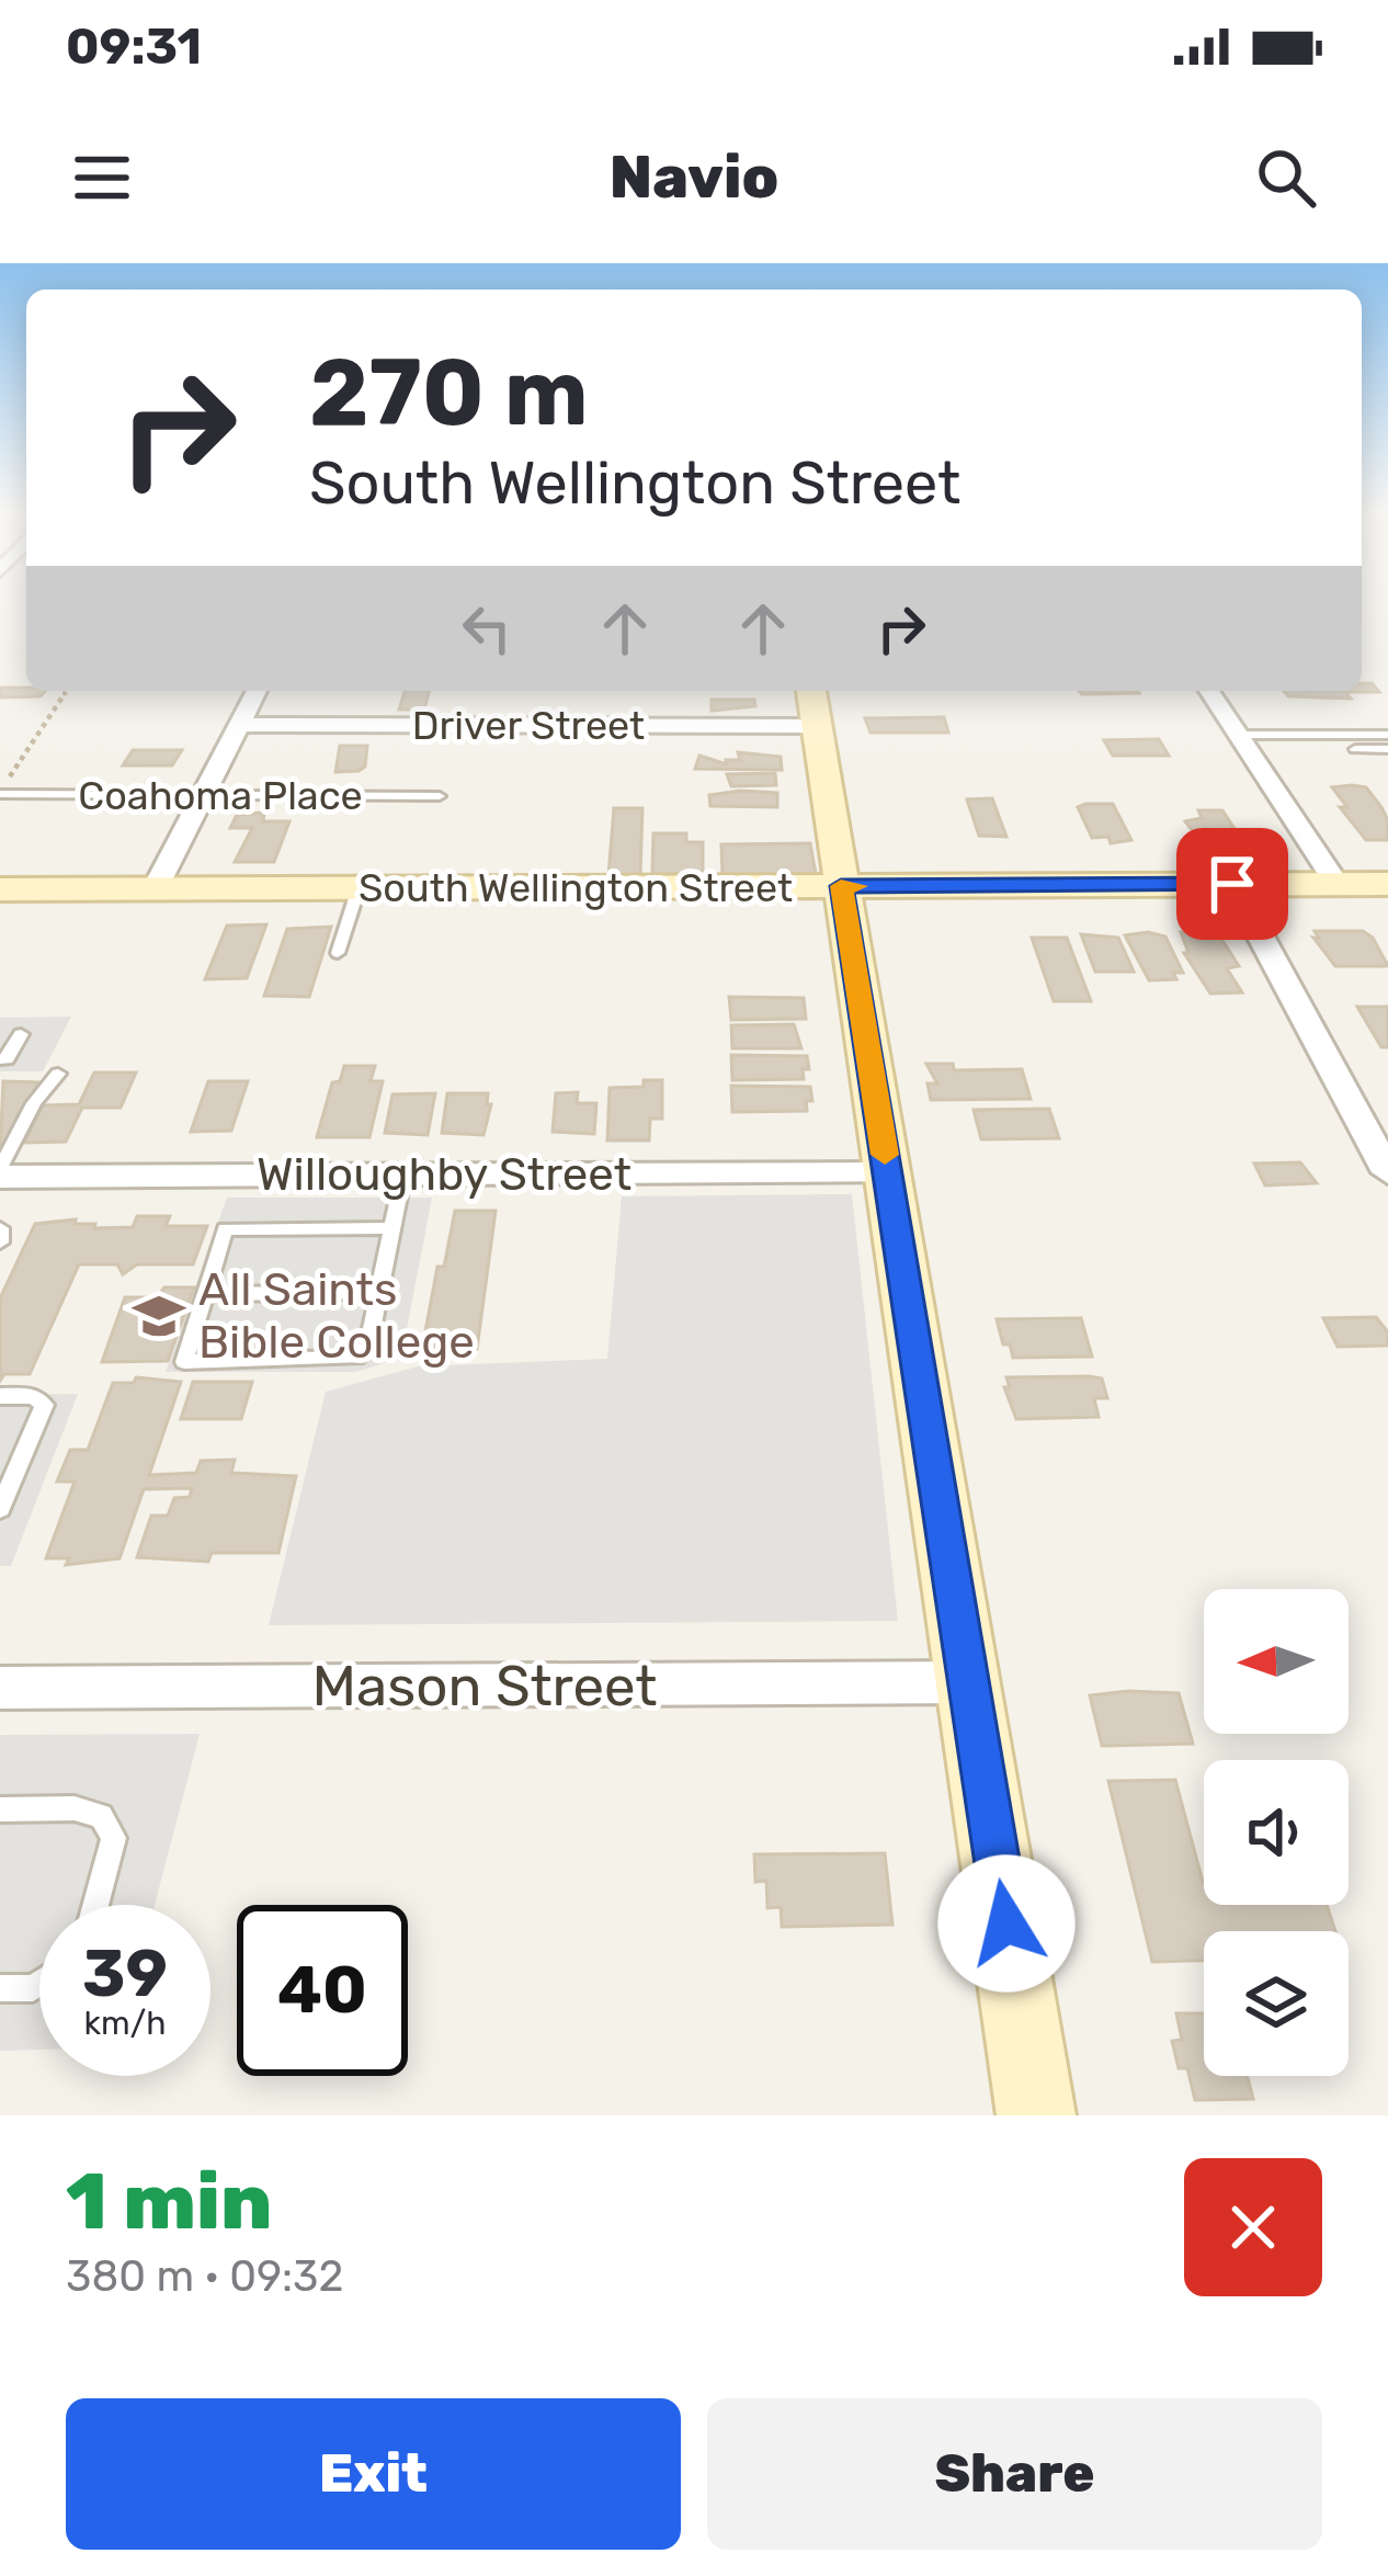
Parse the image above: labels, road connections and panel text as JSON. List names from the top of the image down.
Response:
{
  "streets": {
    "street": [
      "Driver Street",
      "South Wellington Street",
      "Willoughby Street",
      "Mason Street"
    ],
    "lane": ["Coahoma Place"]
  },
  "places": {
    "school or university": ["All Saints Bible College"]
  },
  "north": "left",
  "page": {
    "status": "09:31",
    "header": "Navio",
    "turn": ["270 m", "South Wellington Street"],
    "speed": "39 km/h",
    "limit": "40",
    "heading": ["1 min", "380 m · 09:32"],
    "buttons": ["Exit", "Share"]
  }
}
